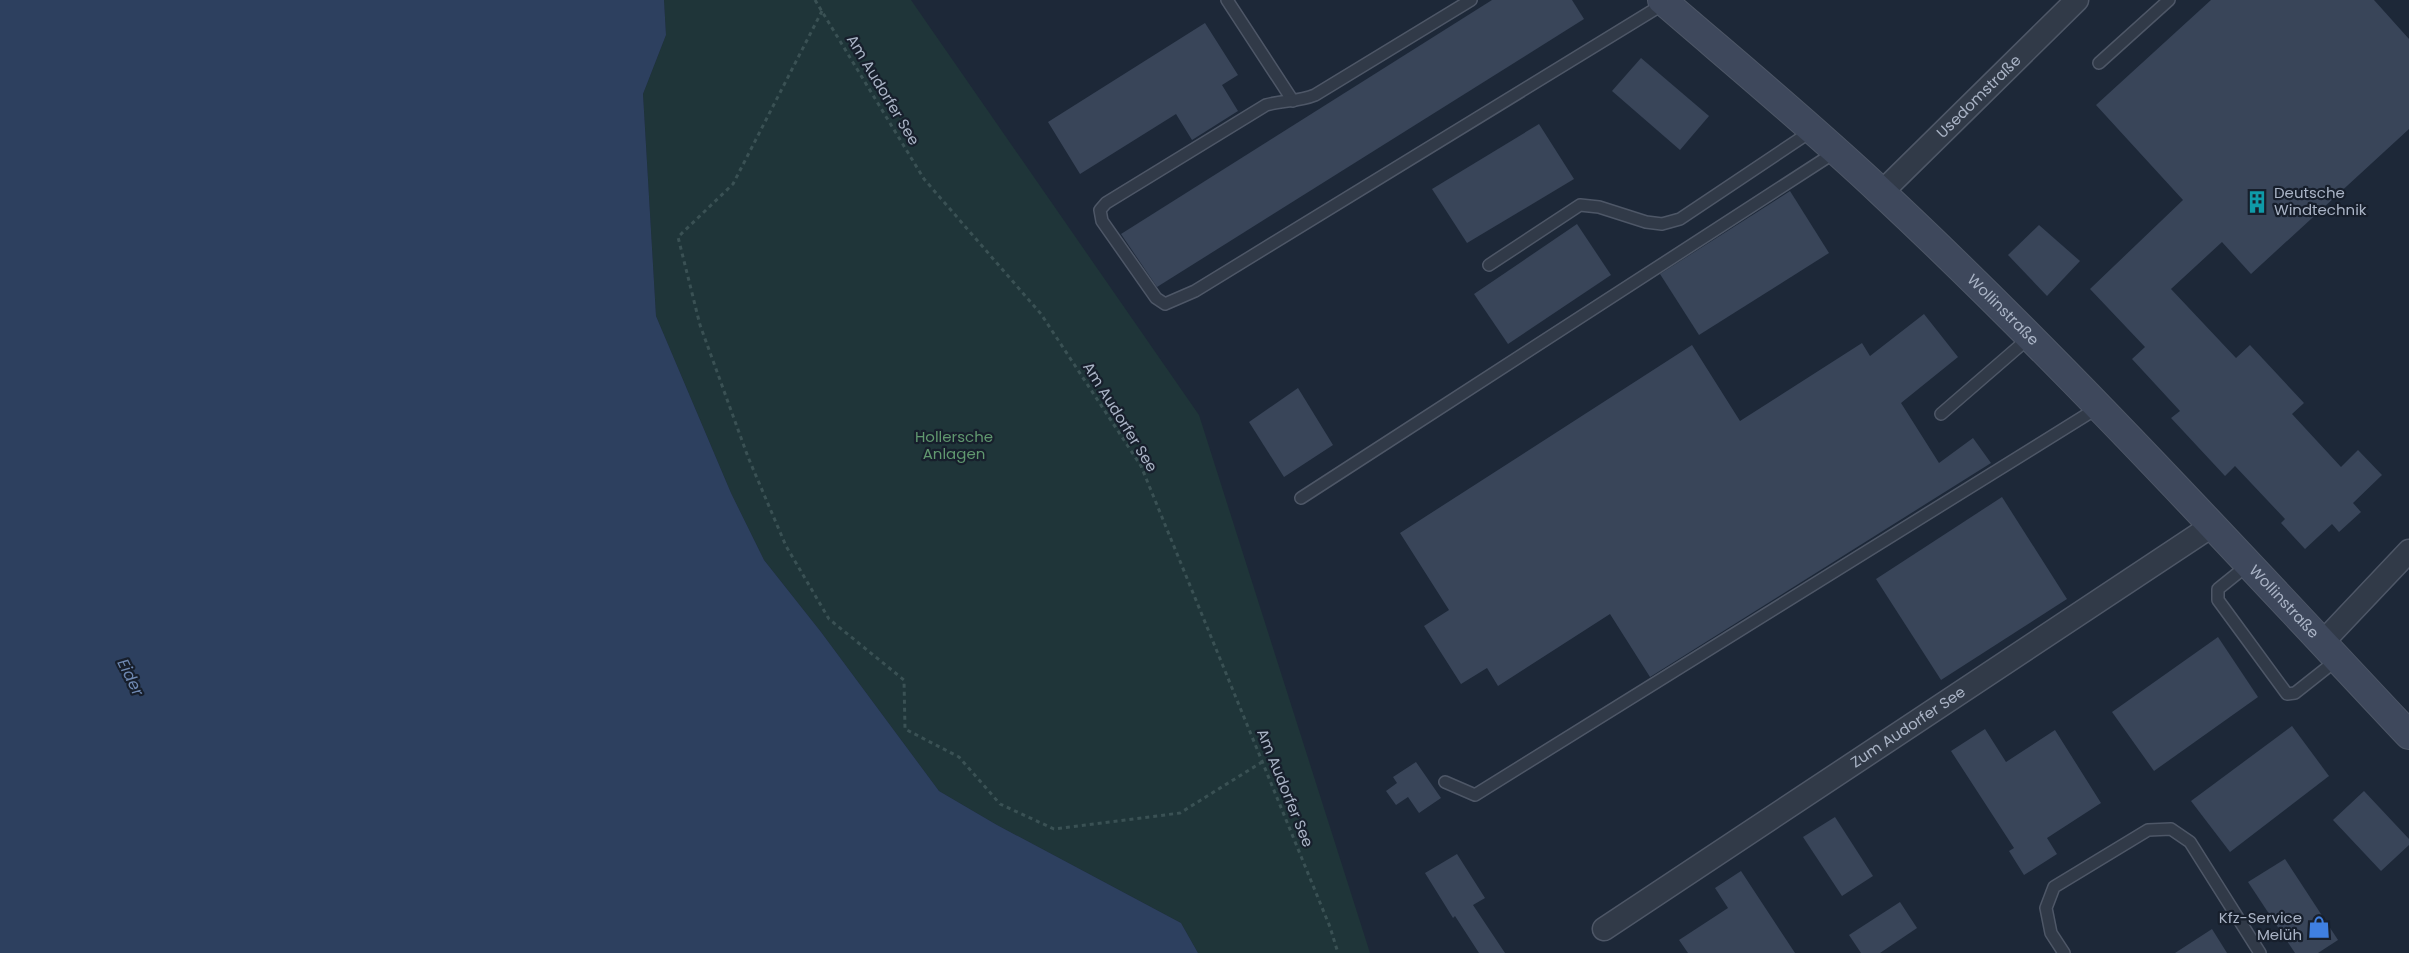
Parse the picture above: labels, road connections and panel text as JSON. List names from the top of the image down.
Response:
{
  "streets": {
    "street": ["Usedomstraße", "Wollinstraße", "Zum Audorfer See"],
    "path": ["Am Audorfer See"]
  },
  "crossings": [
    ["Usedomstraße", "Wollinstraße"],
    ["Wollinstraße", "Zum Audorfer See"]
  ],
  "water": ["Eider"],
  "parks": ["Hollersche Anlagen"],
  "places": {
    "building": ["Deutsche Windtechnik"],
    "shop": ["Kfz-Service Melüh"]
  }
}
